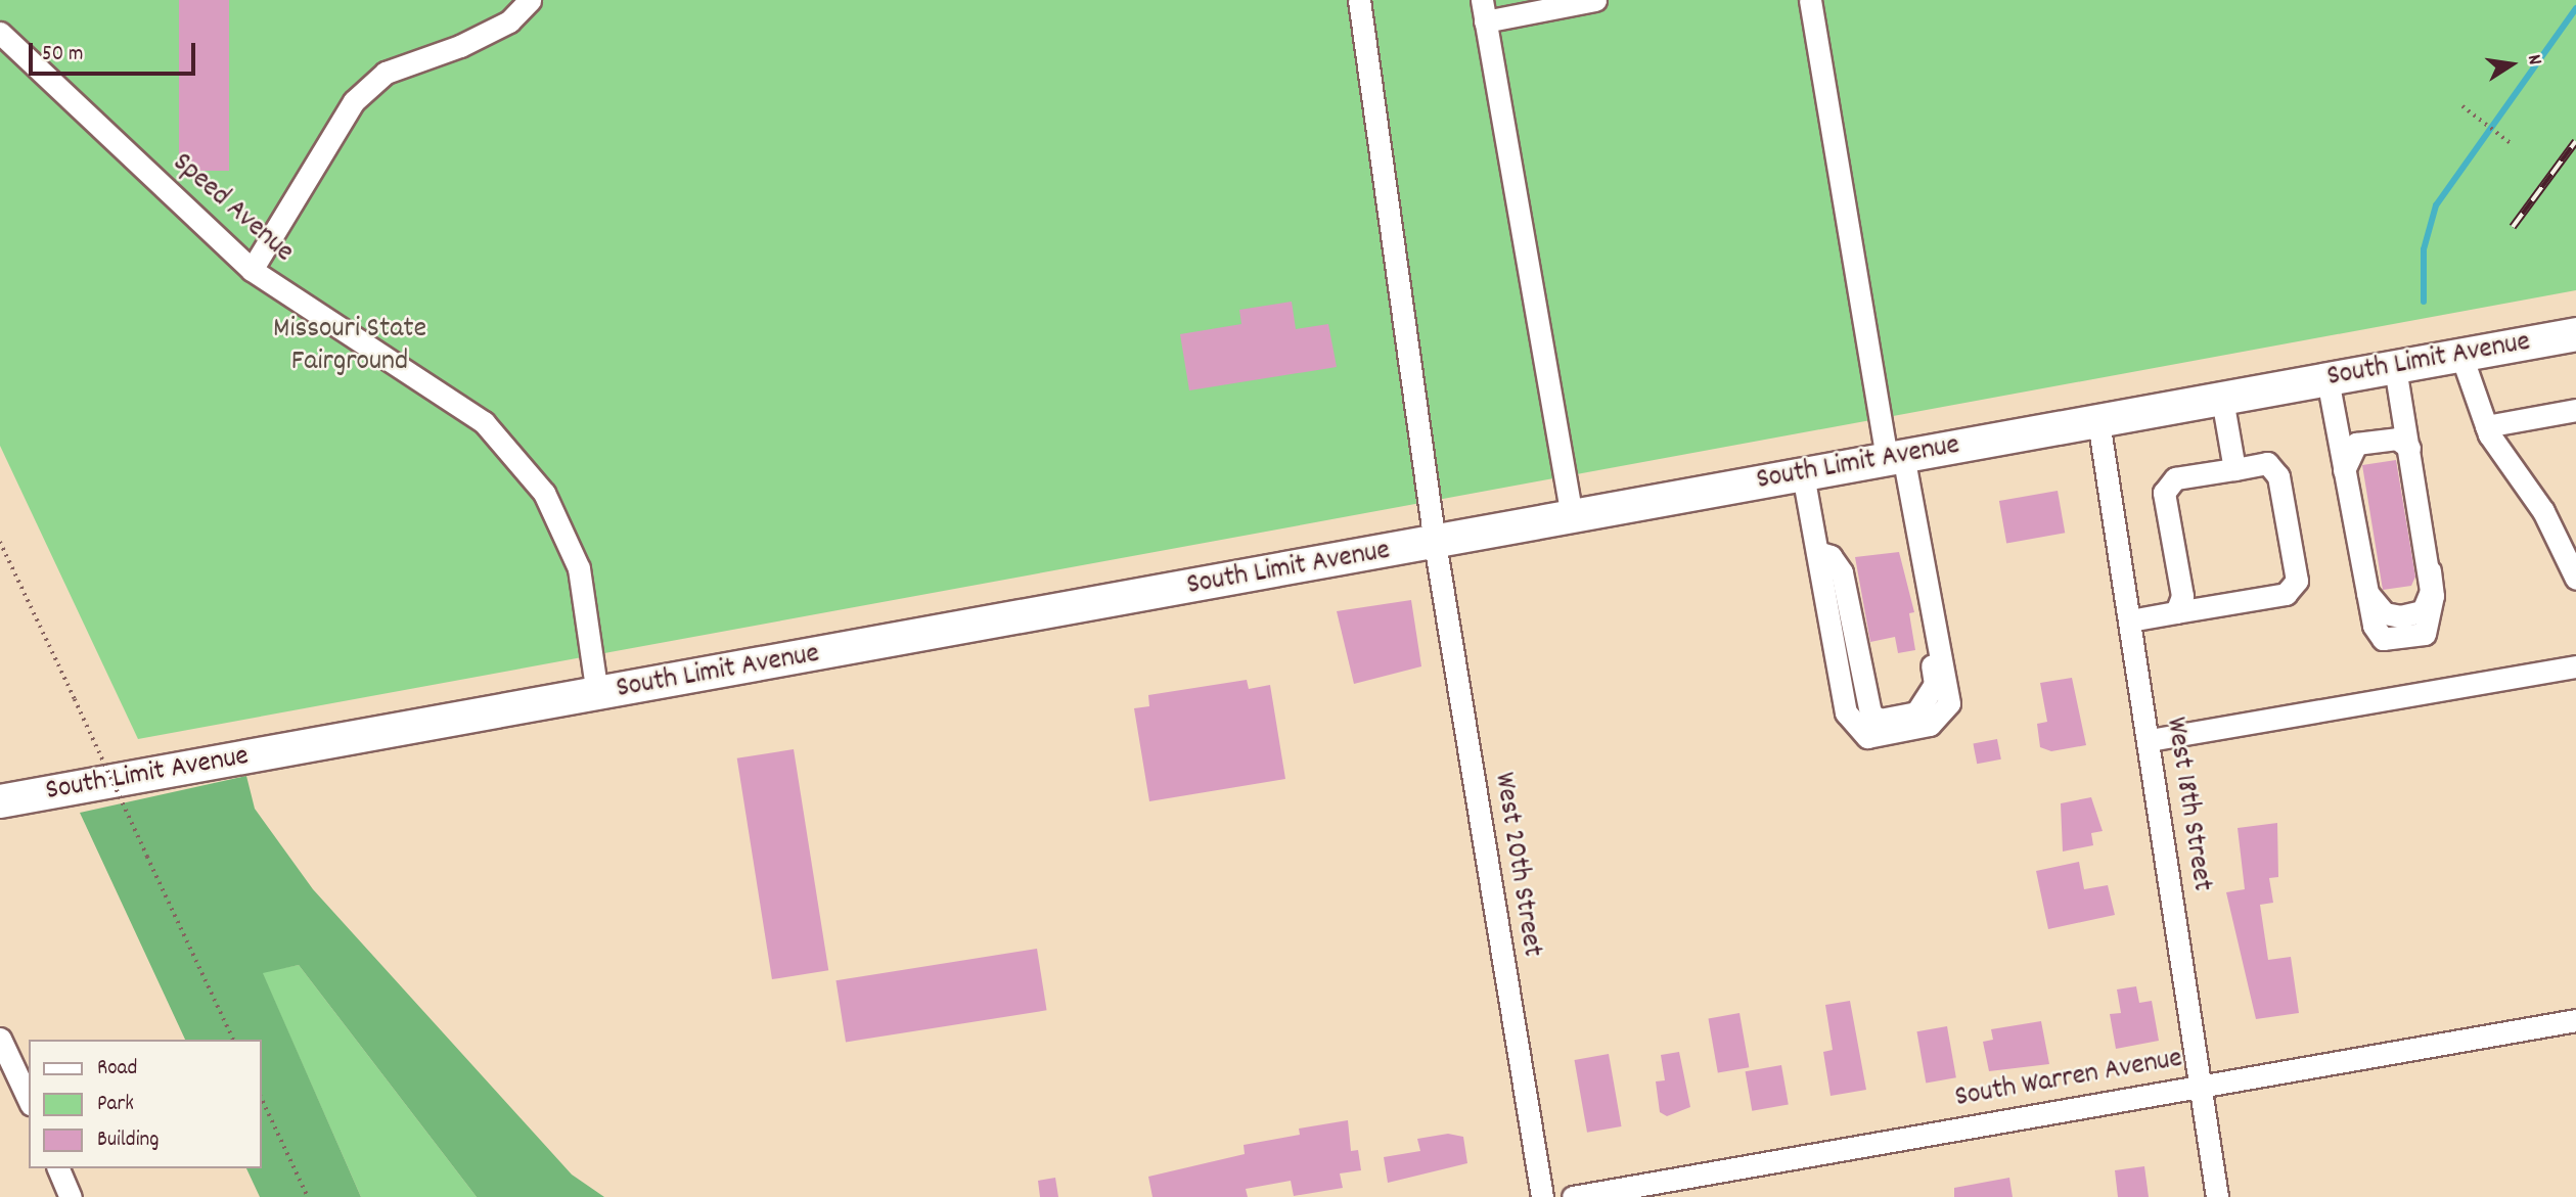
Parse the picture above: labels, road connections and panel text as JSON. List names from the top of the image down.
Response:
{
  "streets": {
    "highway": ["South Limit Avenue"],
    "street": [
      "Speed Avenue",
      "West 18th Street",
      "West 20th Street",
      "South Warren Avenue"
    ]
  },
  "crossings": [
    ["Speed Avenue", "South Limit Avenue"],
    ["South Limit Avenue", "West 18th Street"],
    ["South Limit Avenue", "West 20th Street"],
    ["West 18th Street", "South Warren Avenue"]
  ],
  "parks": ["Missouri State Fairground"],
  "legend": ["Road", "Park", "Building"],
  "scale_bar": "50 m",
  "north": "right"
}
